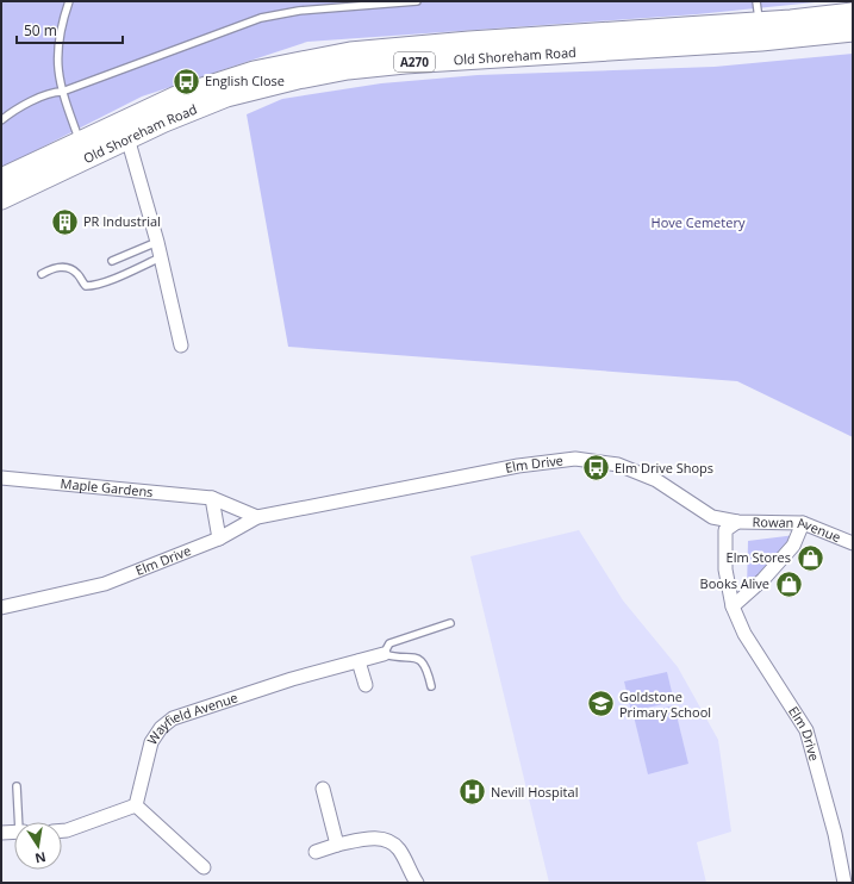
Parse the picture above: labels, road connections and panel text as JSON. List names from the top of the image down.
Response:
{
  "streets": {
    "main road": ["Old Shoreham Road", "A270"],
    "street": [
      "Elm Drive",
      "Maple Gardens",
      "Rowan Avenue",
      "Wayfield Avenue"
    ]
  },
  "crossings": [
    ["Elm Drive", "Maple Gardens"],
    ["Elm Drive", "Rowan Avenue"]
  ],
  "parks": ["Hove Cemetery"],
  "places": {
    "bus stop": ["English Close", "Elm Drive Shops"],
    "building": ["PR Industrial"],
    "shop": ["Elm Stores", "Books Alive"],
    "school or university": ["Goldstone Primary School"],
    "hospital": ["Nevill Hospital"]
  },
  "scale_bar": "50 m",
  "north": "bottom"
}
